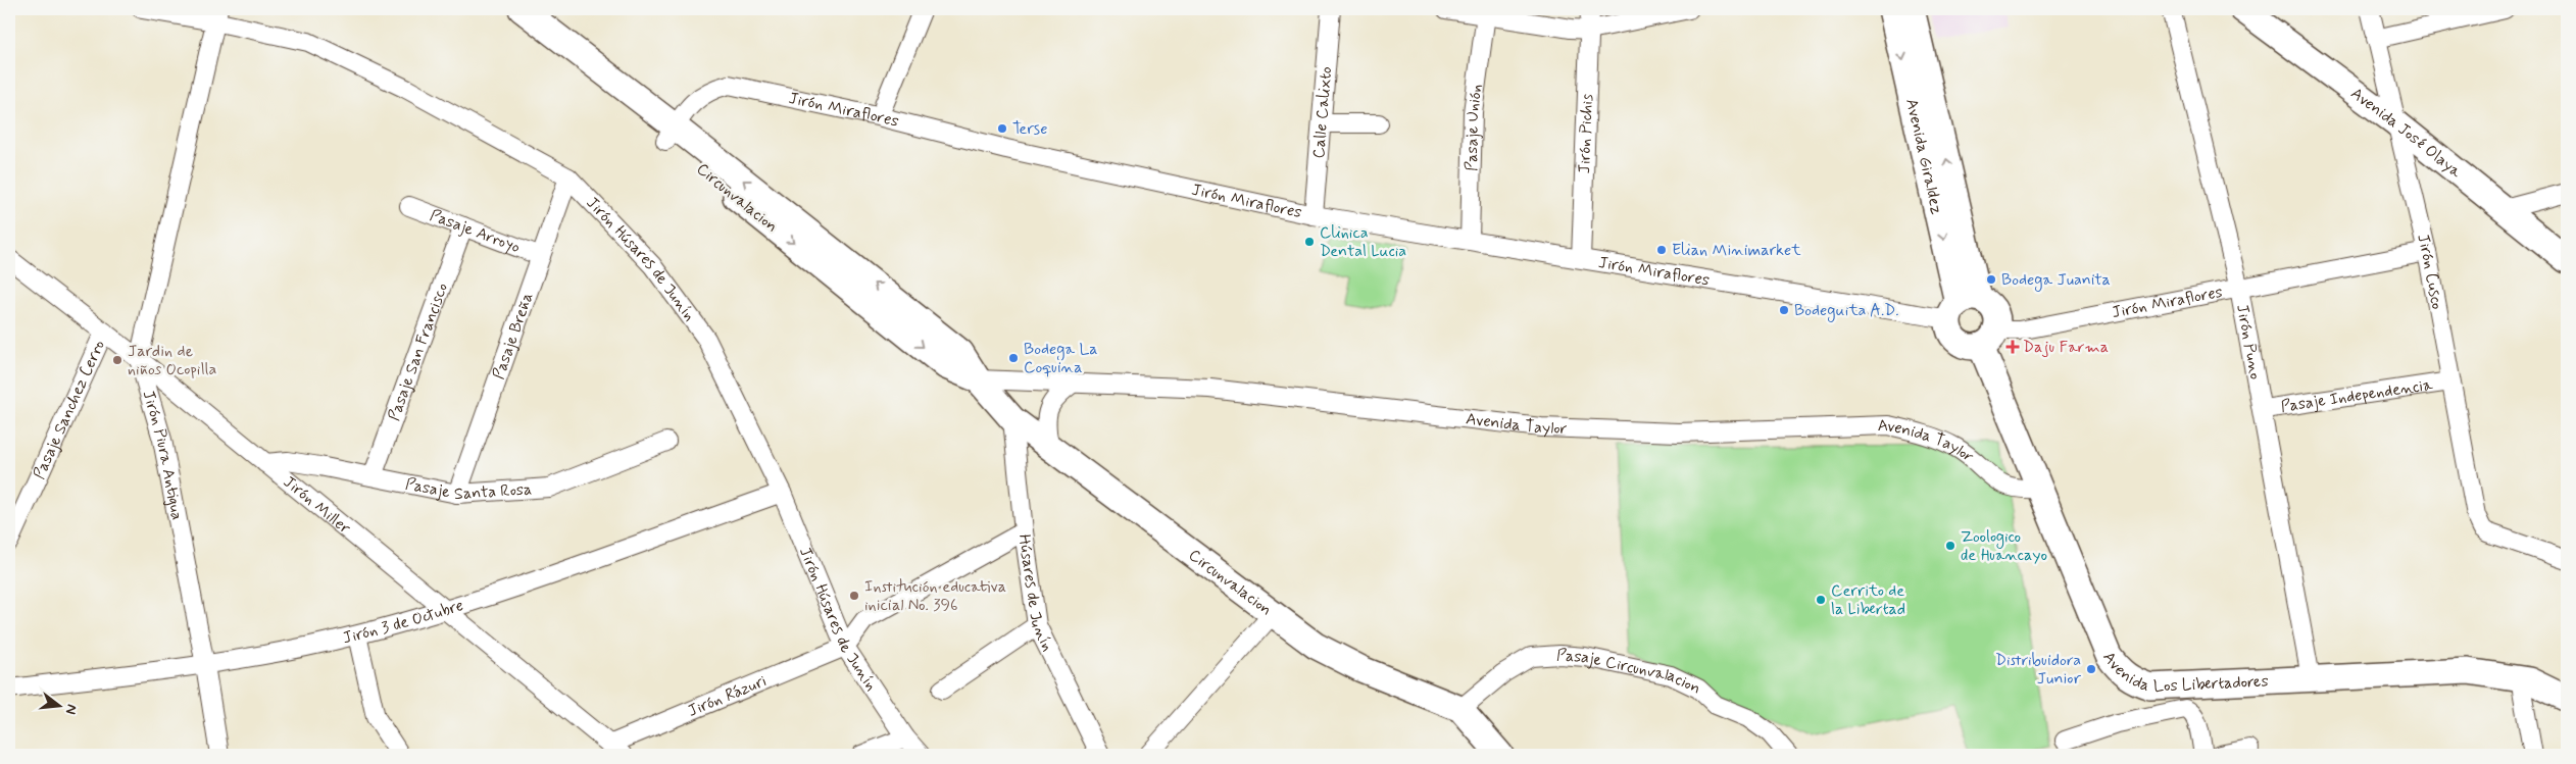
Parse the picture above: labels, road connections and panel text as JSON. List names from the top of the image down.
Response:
{
  "streets": {
    "street": [
      "Jirón Miraflores",
      "Calle Calixto",
      "Pasaje Unión",
      "Avenida José Olaya",
      "Jirón Pichis",
      "Avenida Giraldez",
      "Circunvalacion",
      "Pasaje Arroyo",
      "Jirón Húsares de Junín",
      "Jirón Cusco",
      "Pasaje Breña",
      "Jirón Puno",
      "Pasaje San Francisco",
      "Pasaje Independencia",
      "Pasaje Sanchez Cerro",
      "Avenida Taylor",
      "Jirón Piura Antigua",
      "Pasaje Santa Rosa",
      "Jirón Miller",
      "Húsares de Junín",
      "Jirón 3 de Octubre",
      "Avenida Los Libertadores",
      "Pasaje Circunvalacion",
      "Jirón Rázuri"
    ]
  },
  "crossings": [
    ["Jirón Miraflores", "Calle Calixto"],
    ["Jirón Miraflores", "Pasaje Unión"],
    ["Jirón Miraflores", "Jirón Pichis"],
    ["Jirón Miraflores", "Avenida Giraldez"],
    ["Jirón Miraflores", "Circunvalacion"],
    ["Jirón Miraflores", "Jirón Cusco"],
    ["Jirón Miraflores", "Jirón Puno"],
    ["Jirón Miraflores", "Avenida Los Libertadores"],
    ["Avenida José Olaya", "Jirón Cusco"],
    ["Avenida Giraldez", "Avenida Los Libertadores"],
    ["Circunvalacion", "Avenida Taylor"],
    ["Circunvalacion", "Húsares de Junín"],
    ["Circunvalacion", "Pasaje Circunvalacion"],
    ["Pasaje Arroyo", "Pasaje Breña"],
    ["Pasaje Arroyo", "Pasaje San Francisco"],
    ["Jirón Húsares de Junín", "Pasaje Breña"],
    ["Jirón Húsares de Junín", "Jirón Piura Antigua"],
    ["Jirón Húsares de Junín", "Jirón 3 de Octubre"],
    ["Jirón Húsares de Junín", "Jirón Rázuri"],
    ["Jirón Cusco", "Pasaje Independencia"],
    ["Pasaje Breña", "Pasaje Santa Rosa"],
    ["Jirón Puno", "Pasaje Independencia"],
    ["Jirón Puno", "Avenida Los Libertadores"],
    ["Pasaje San Francisco", "Pasaje Santa Rosa"],
    ["Pasaje Sanchez Cerro", "Jirón Miller"],
    ["Avenida Taylor", "Avenida Los Libertadores"],
    ["Jirón Piura Antigua", "Jirón Miller"],
    ["Jirón Piura Antigua", "Jirón 3 de Octubre"],
    ["Pasaje Santa Rosa", "Jirón Miller"],
    ["Jirón Miller", "Jirón 3 de Octubre"],
    ["Jirón Miller", "Jirón Rázuri"]
  ],
  "places": {
    "other": [
      "Terse",
      "Clinica Dental Lucia",
      "Elian Minimarket",
      "Bodega Juanita",
      "Bodeguita A.D.",
      "Bodega La Coquina",
      "Jardin de niños Ocopilla",
      "Zoologico de Huancayo",
      "Institución educativa inicial No. 396",
      "Cerrito de la Libertad",
      "Distribuidora Junior"
    ],
    "health": ["Daju Farma"]
  },
  "north": "right"
}
